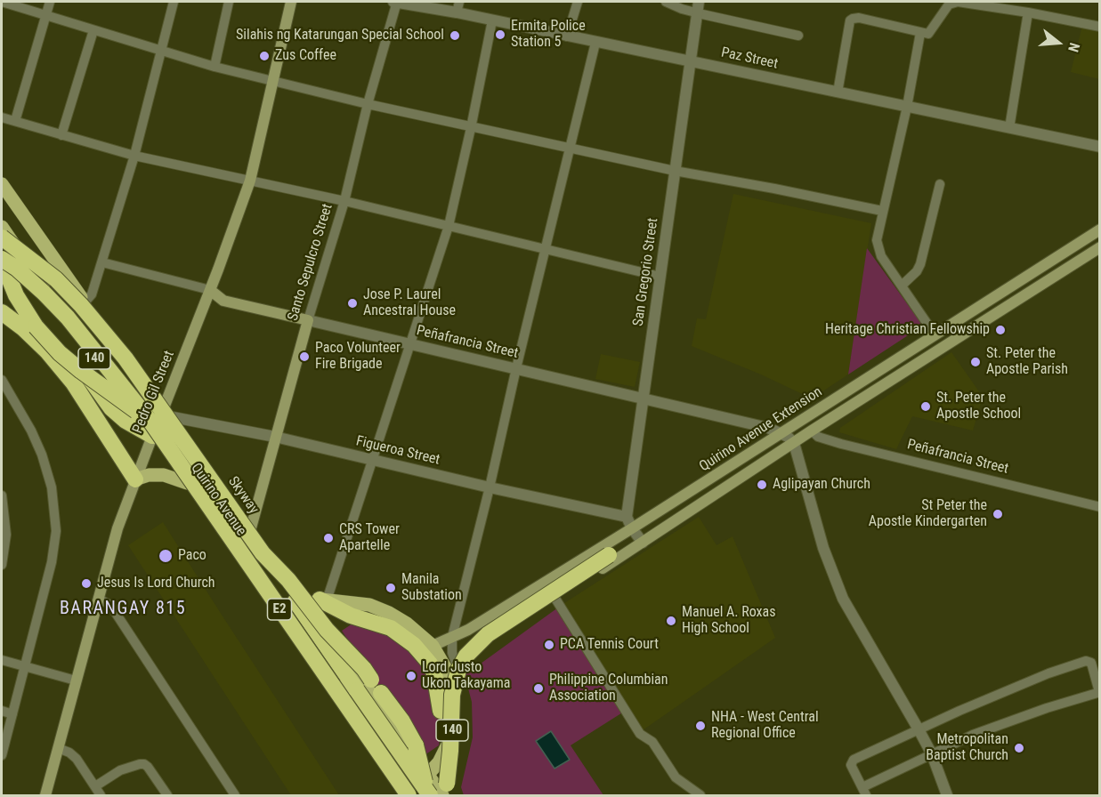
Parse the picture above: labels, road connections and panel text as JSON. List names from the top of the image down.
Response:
{
  "streets": {
    "highway": ["Skyway", "E2"],
    "main road": [
      "Santo Sepulcro Street",
      "Peñafrancia Street",
      "140",
      "Pedro Gil Street",
      "Quirino Avenue Extension",
      "Quirino Avenue"
    ],
    "street": ["Paz Street", "San Gregorio Street", "Figueroa Street"]
  },
  "crossings": [
    ["Paz Street", "Santo Sepulcro Street"],
    ["Paz Street", "San Gregorio Street"],
    ["Santo Sepulcro Street", "Peñafrancia Street"],
    ["Santo Sepulcro Street", "Figueroa Street"],
    ["Santo Sepulcro Street", "Quirino Avenue"],
    ["San Gregorio Street", "Peñafrancia Street"],
    ["San Gregorio Street", "Figueroa Street"],
    ["Peñafrancia Street", "Pedro Gil Street"],
    ["Peñafrancia Street", "Quirino Avenue Extension"],
    ["140", "Quirino Avenue Extension"],
    ["140", "Quirino Avenue"],
    ["Pedro Gil Street", "Figueroa Street"],
    ["Pedro Gil Street", "Quirino Avenue"],
    ["Pedro Gil Street", "E2"],
    ["Figueroa Street", "Quirino Avenue"],
    ["Figueroa Street", "E2"],
    ["Skyway", "Quirino Avenue"],
    ["Quirino Avenue", "E2"]
  ],
  "districts": ["BARANGAY 815"],
  "places": [
    "Ermita Police Station 5",
    "Silahis ng Katarungan Special School",
    "Zus Coffee",
    "Jose P. Laurel Ancestral House",
    "Heritage Christian Fellowship",
    "Paco Volunteer Fire Brigade",
    "St. Peter the Apostle Parish",
    "St. Peter the Apostle School",
    "Aglipayan Church",
    "St Peter the Apostle Kindergarten",
    "CRS Tower Apartelle",
    "Paco",
    "Jesus Is Lord Church",
    "Manila Substation",
    "Manuel A. Roxas High School",
    "PCA Tennis Court",
    "Lord Justo Ukon Takayama",
    "Philippine Columbian Association",
    "NHA - West Central Regional Office",
    "Metropolitan Baptist Church"
  ],
  "north": "right"
}
